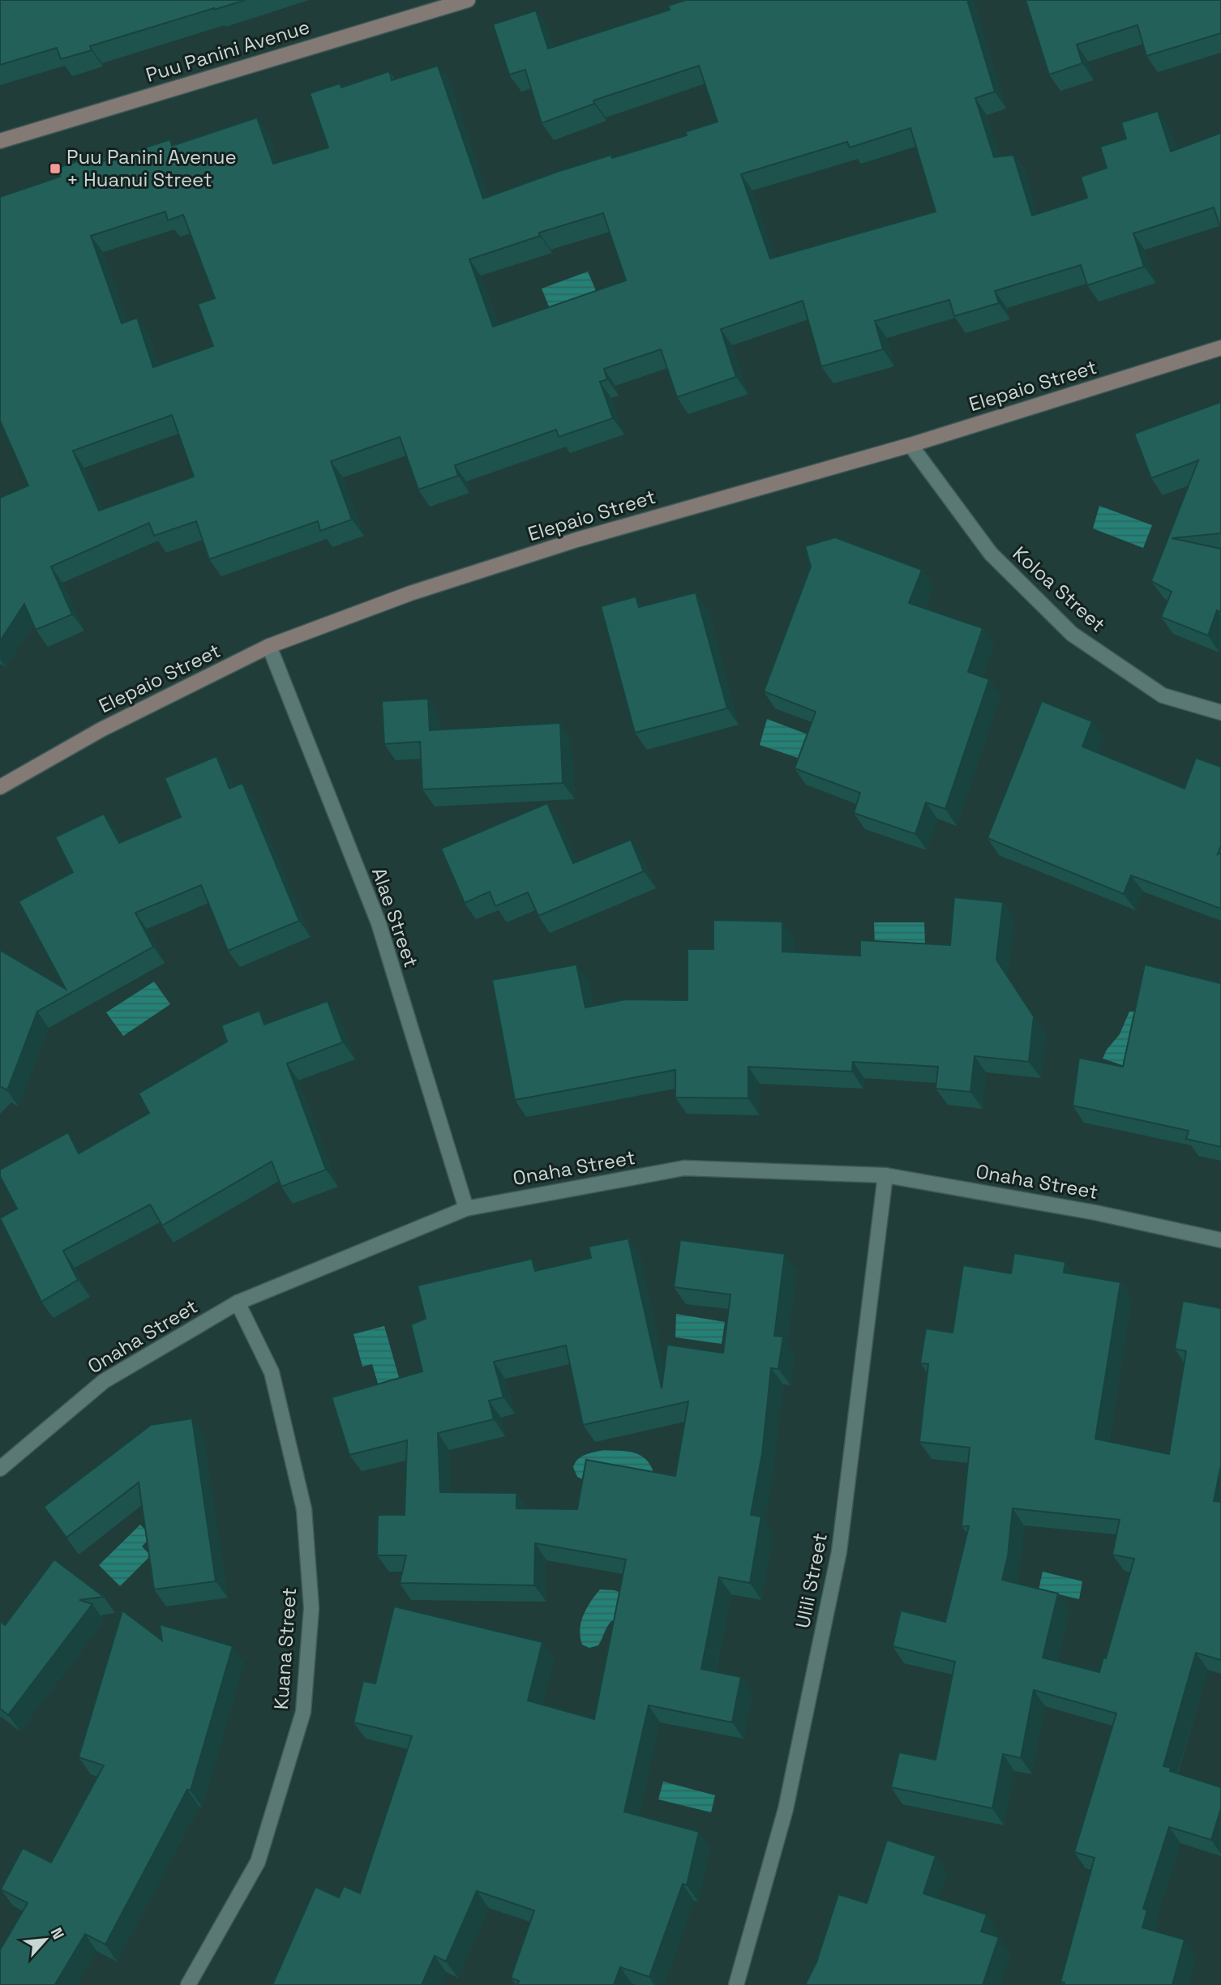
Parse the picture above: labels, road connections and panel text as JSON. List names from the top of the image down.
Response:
{
  "streets": {
    "street": [
      "Puu Panini Avenue",
      "Elepaio Street",
      "Koloa Street",
      "Alae Street",
      "Onaha Street",
      "Ulili Street",
      "Kuana Street"
    ]
  },
  "crossings": [
    ["Elepaio Street", "Koloa Street"],
    ["Elepaio Street", "Alae Street"],
    ["Alae Street", "Onaha Street"],
    ["Onaha Street", "Ulili Street"],
    ["Onaha Street", "Kuana Street"]
  ],
  "places": {
    "transit": ["Puu Panini Avenue + Huanui Street"]
  },
  "north": "top right"
}
